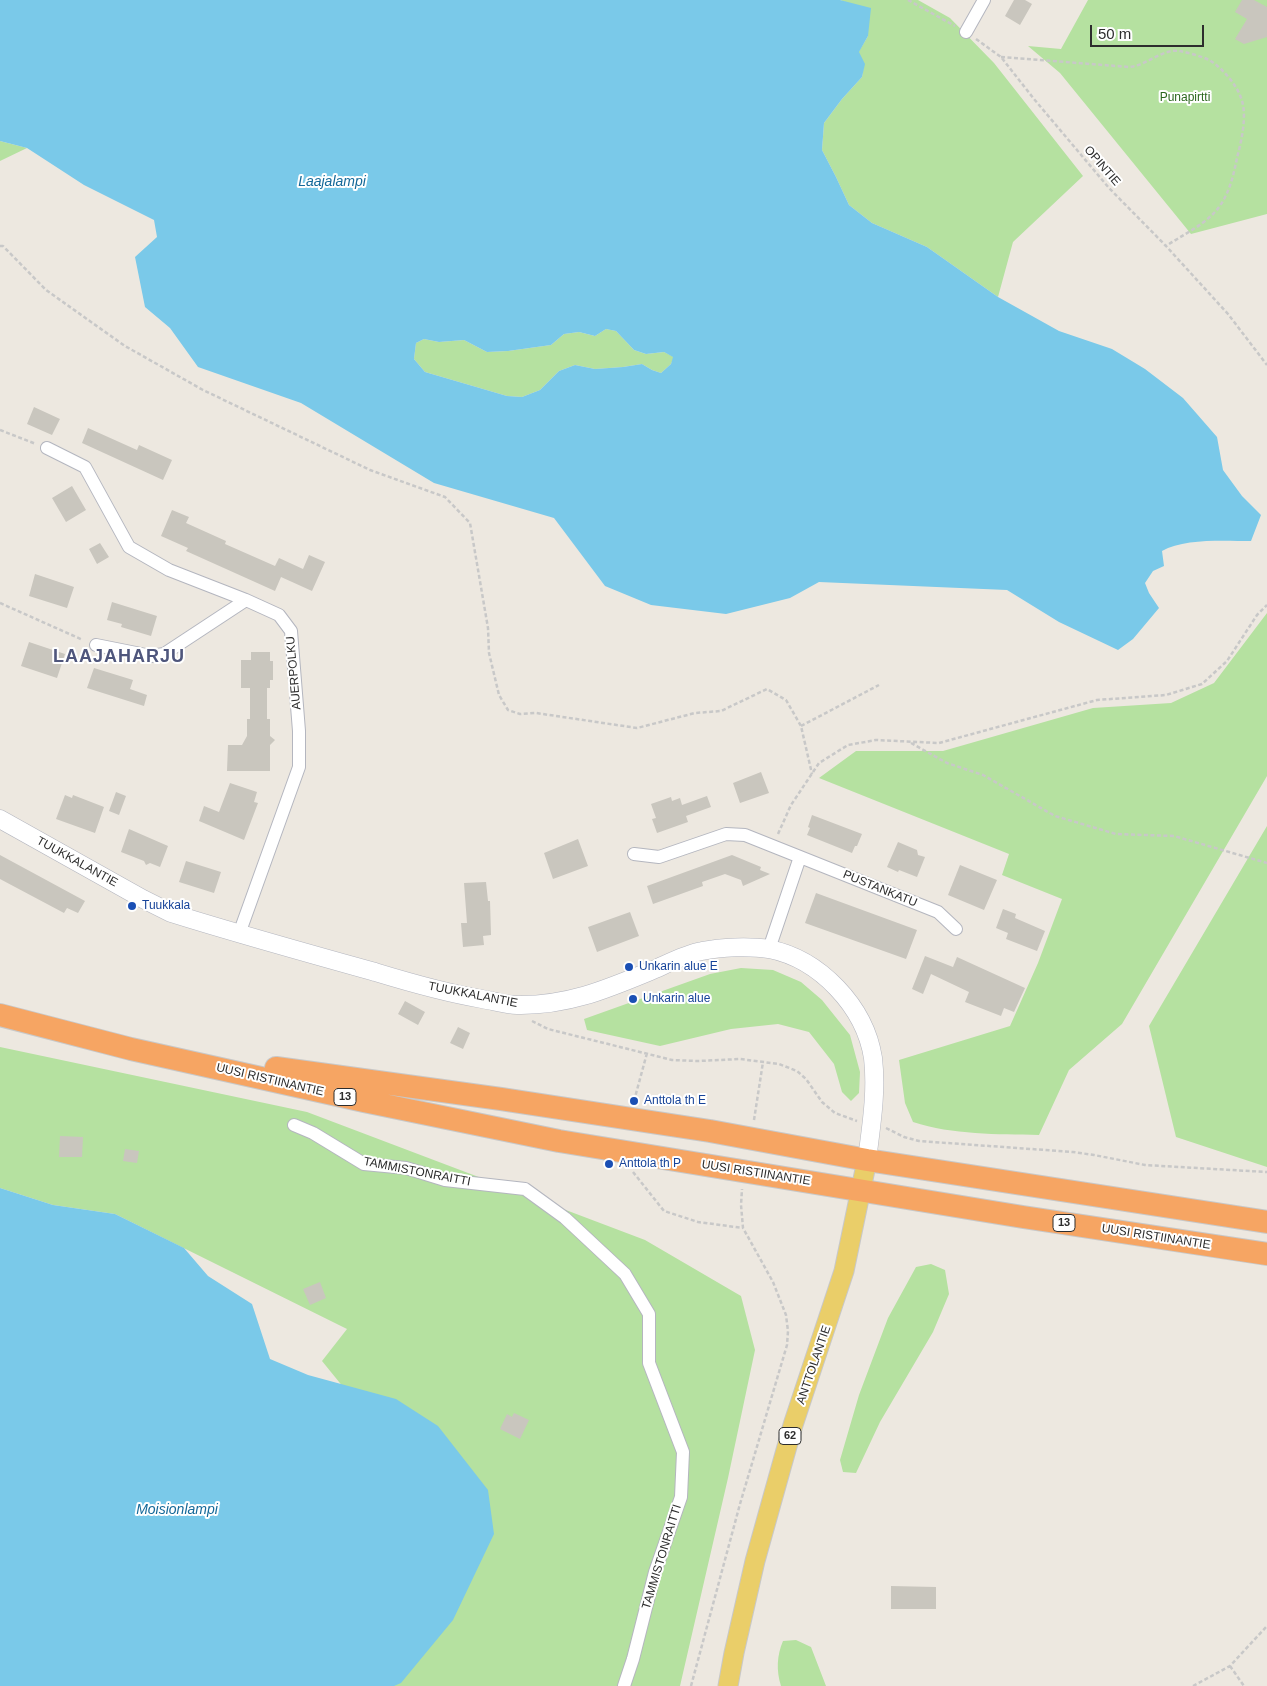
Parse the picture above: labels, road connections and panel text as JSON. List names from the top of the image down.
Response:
{
  "streets": {
    "highway": ["UUSI RISTIINANTIE", "13"],
    "main road": ["ANTTOLANTIE", "62"],
    "street": [
      "AUERPOLKU",
      "TUUKKALANTIE",
      "PUSTANKATU",
      "TAMMISTONRAITTI"
    ],
    "path": ["OPINTIE"]
  },
  "crossings": [
    ["AUERPOLKU", "TUUKKALANTIE"],
    ["TUUKKALANTIE", "UUSI RISTIINANTIE"],
    ["TUUKKALANTIE", "62"],
    ["UUSI RISTIINANTIE", "ANTTOLANTIE"],
    ["UUSI RISTIINANTIE", "62"],
    ["ANTTOLANTIE", "62"]
  ],
  "districts": ["LAAJAHARJU"],
  "water": ["Laajalampi", "Moisionlampi"],
  "parks": ["Punapirtti"],
  "places": [
    "Tuukkala",
    "Unkarin alue E",
    "Unkarin alue",
    "Anttola th E",
    "Anttola th P"
  ],
  "scale_bar": "50 m"
}
